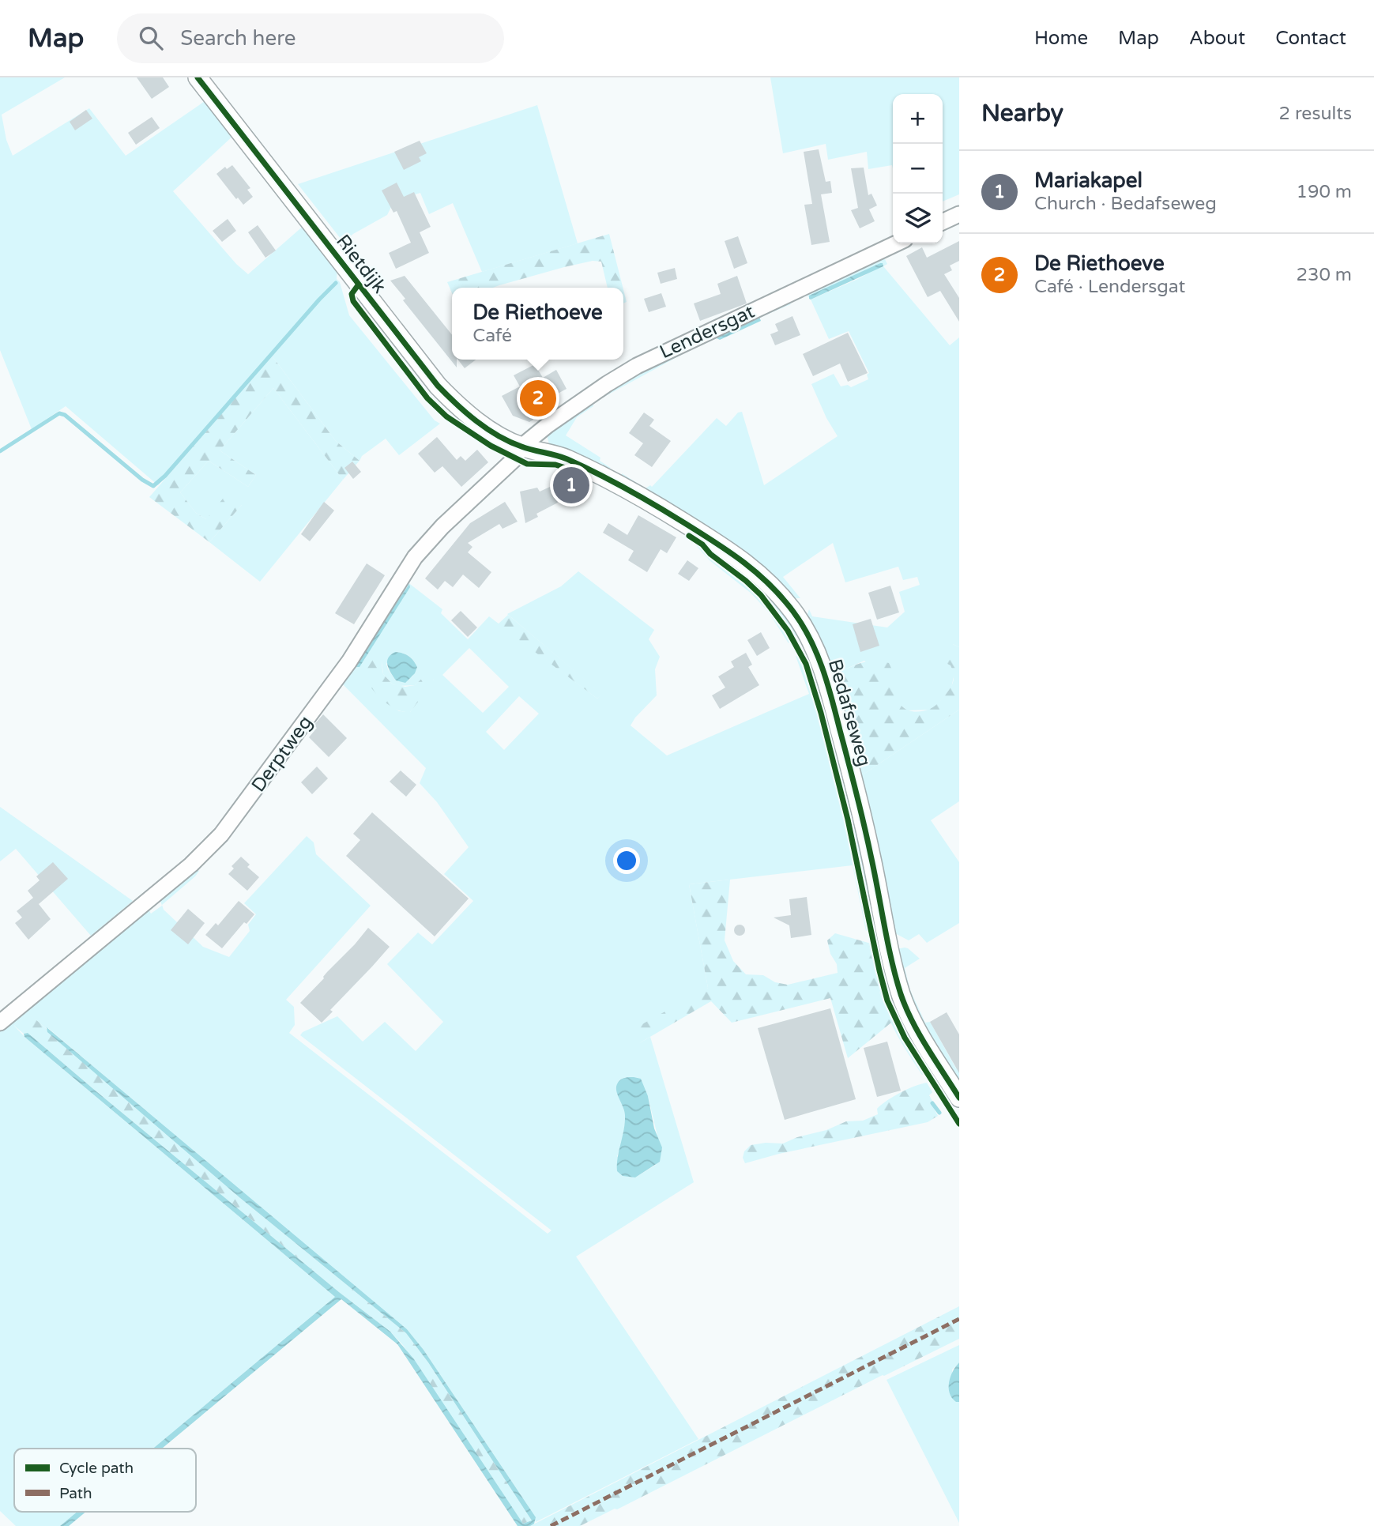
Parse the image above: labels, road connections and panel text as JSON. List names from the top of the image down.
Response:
{
  "streets": {
    "street": [
      "Rietdijk",
      "Lendersgat",
      "Bedafseweg",
      "Derptweg"
    ]
  },
  "crossings": [
    ["Rietdijk", "Lendersgat"],
    ["Rietdijk", "Bedafseweg"],
    ["Rietdijk", "Derptweg"],
    ["Lendersgat", "Bedafseweg"],
    ["Lendersgat", "Derptweg"],
    ["Bedafseweg", "Derptweg"]
  ],
  "legend": ["Cycle path", "Path"],
  "page": {
    "header": "Map",
    "search": "Search here",
    "nav": [
      "Home",
      "Map",
      "About",
      "Contact"
    ],
    "heading": ["Nearby", "2 results"],
    "map_buttons": ["+", "−"],
    "list": [
      {
        "mark": "1",
        "name": "Mariakapel",
        "note": "Church · Bedafseweg",
        "value": "190 m"
      },
      {
        "mark": "2",
        "name": "De Riethoeve",
        "note": "Café · Lendersgat",
        "value": "230 m"
      }
    ],
    "popup": ["De Riethoeve", "Café"],
    "pins": ["2", "1"]
  }
}
